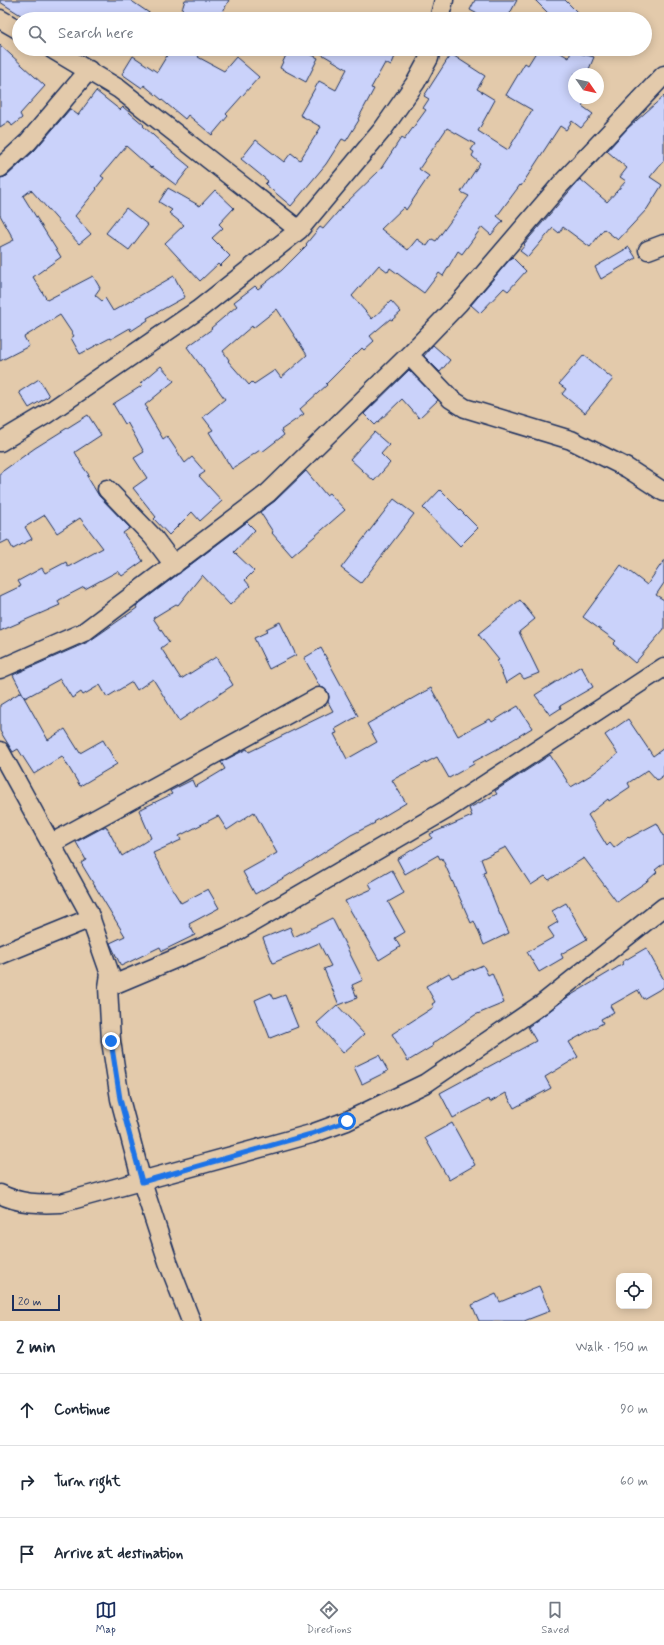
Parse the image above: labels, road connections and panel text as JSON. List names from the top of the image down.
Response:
{
  "scale_bar": "20 m",
  "north": "bottom right",
  "page": {
    "search": "Search here",
    "scale": "20 m",
    "heading": ["2 min", "Walk · 150 m"],
    "list": [
      ["Continue", "90 m"],
      ["Turn right", "60 m"],
      "Arrive at destination"
    ],
    "nav": ["Map", "Directions", "Saved"]
  }
}
